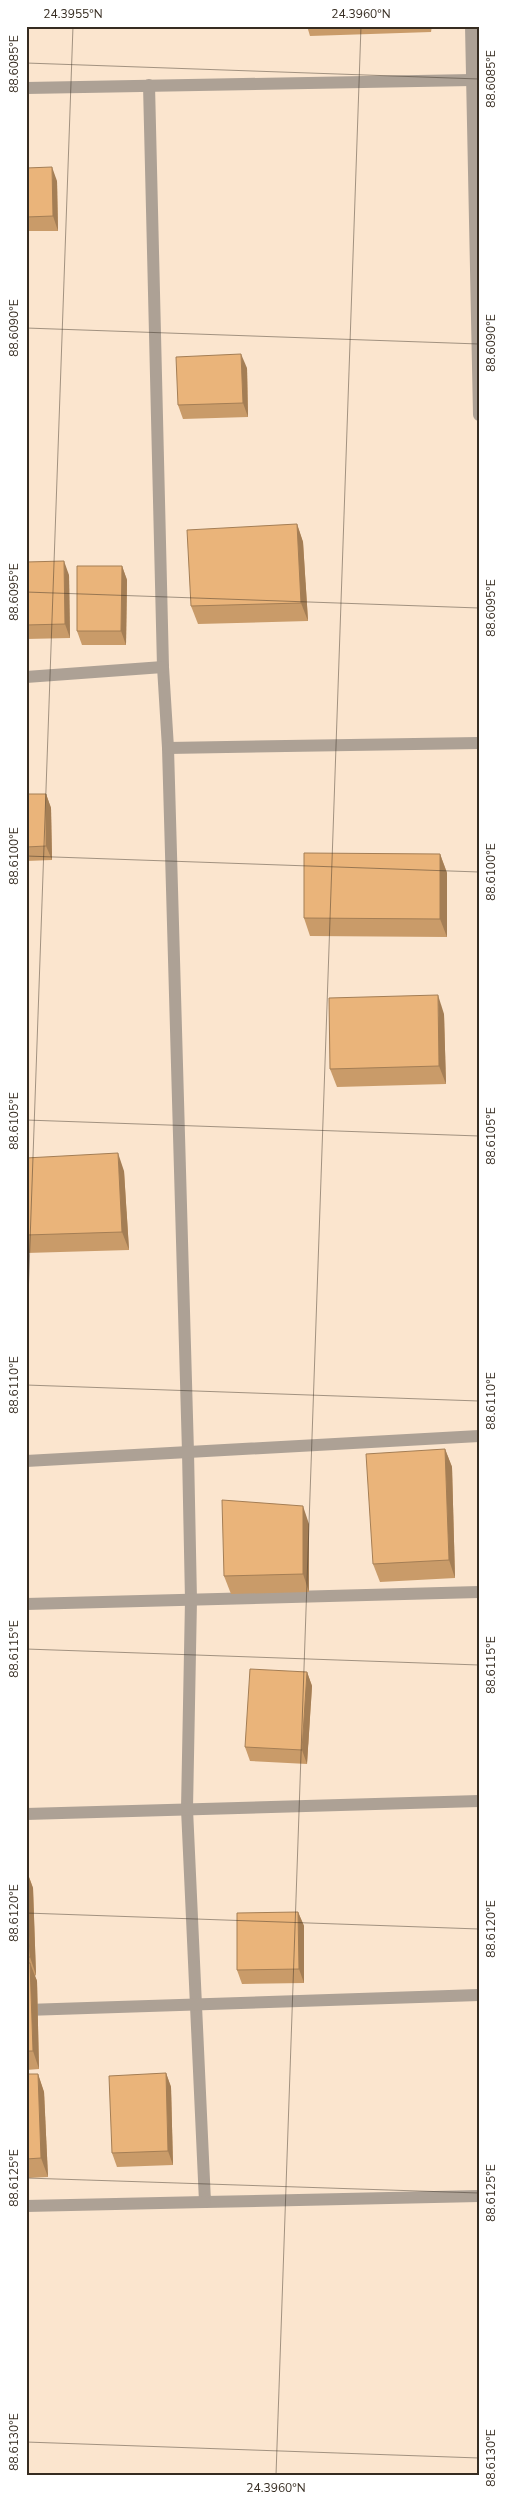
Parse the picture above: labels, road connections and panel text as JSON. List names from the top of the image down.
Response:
{
  "coordinates": [
    "24.3955°N",
    "24.3960°N",
    "88.6085°E",
    "88.6090°E",
    "88.6095°E",
    "88.6100°E",
    "88.6105°E",
    "88.6110°E",
    "88.6115°E",
    "88.6120°E",
    "88.6125°E",
    "88.6130°E"
  ]
}
